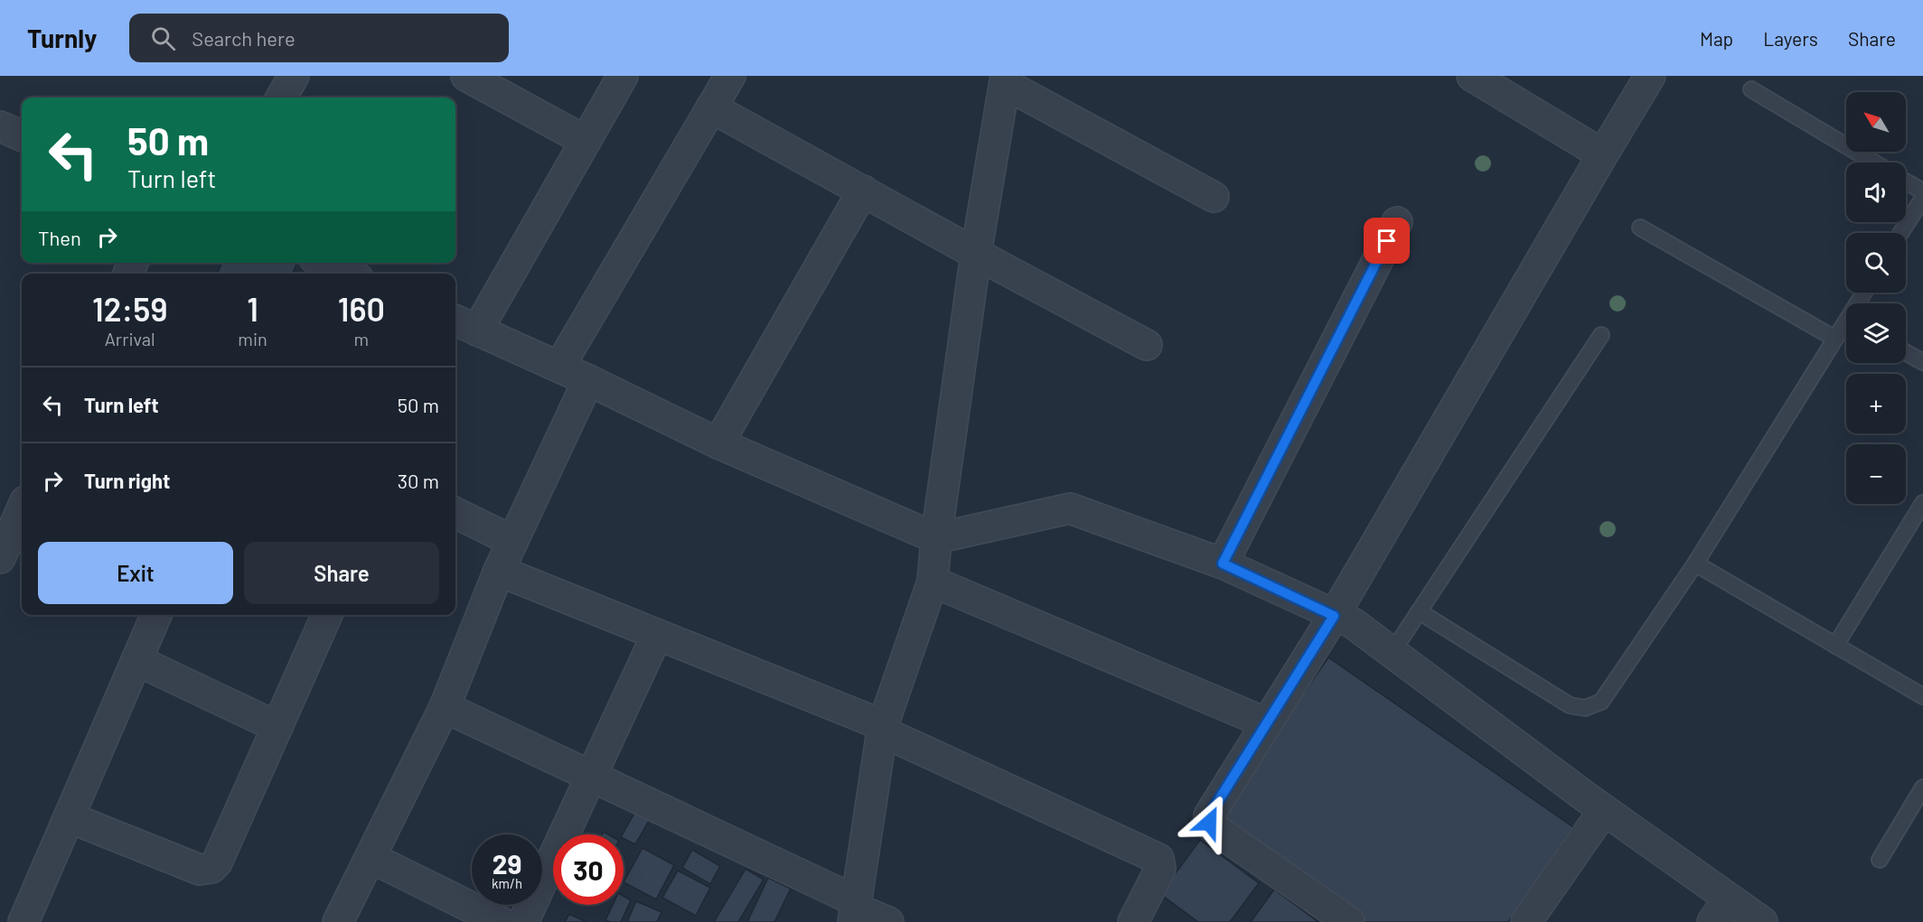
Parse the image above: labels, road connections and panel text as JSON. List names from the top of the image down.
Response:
{
  "north": "top left",
  "page": {
    "header": "Turnly",
    "search": "Search here",
    "nav": ["Map", "Layers", "Share"],
    "map_buttons": ["+", "−"],
    "turn": ["50 m", "Turn left"],
    "then": "Then",
    "eta": [
      "12:59",
      "Arrival",
      "1",
      "min",
      "160",
      "m"
    ],
    "list": [
      {
        "name": "Turn left",
        "value": "50 m"
      },
      {
        "name": "Turn right",
        "value": "30 m"
      }
    ],
    "buttons": ["Exit", "Share"],
    "speed": "29 km/h",
    "limit": "30"
  }
}
